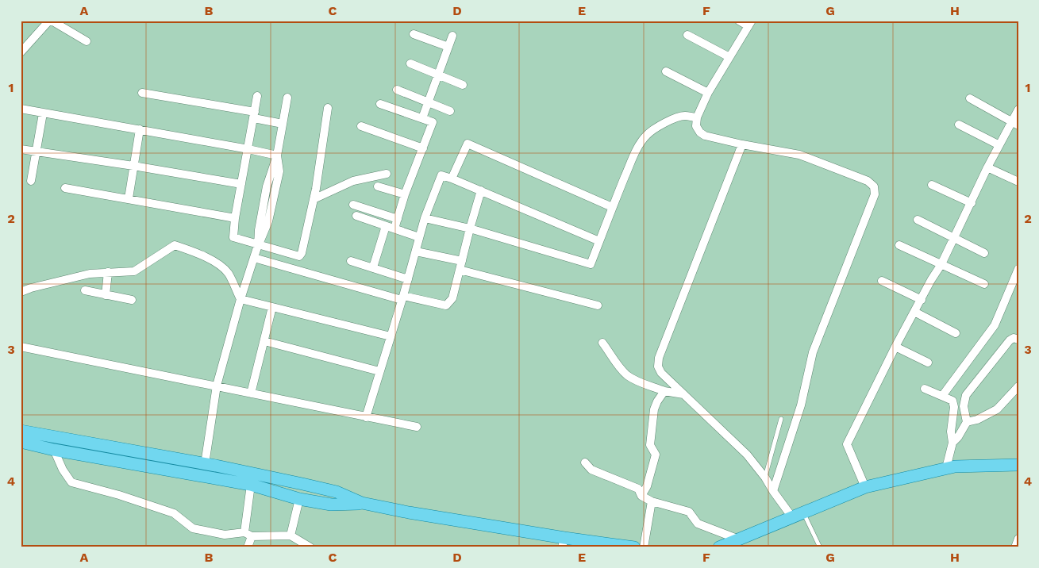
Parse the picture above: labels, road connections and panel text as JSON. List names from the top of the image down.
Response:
{
  "grid": {
    "columns": [
      "A",
      "B",
      "C",
      "D",
      "E",
      "F",
      "G",
      "H"
    ],
    "rows": [
      "1",
      "2",
      "3",
      "4"
    ]
  }
}
